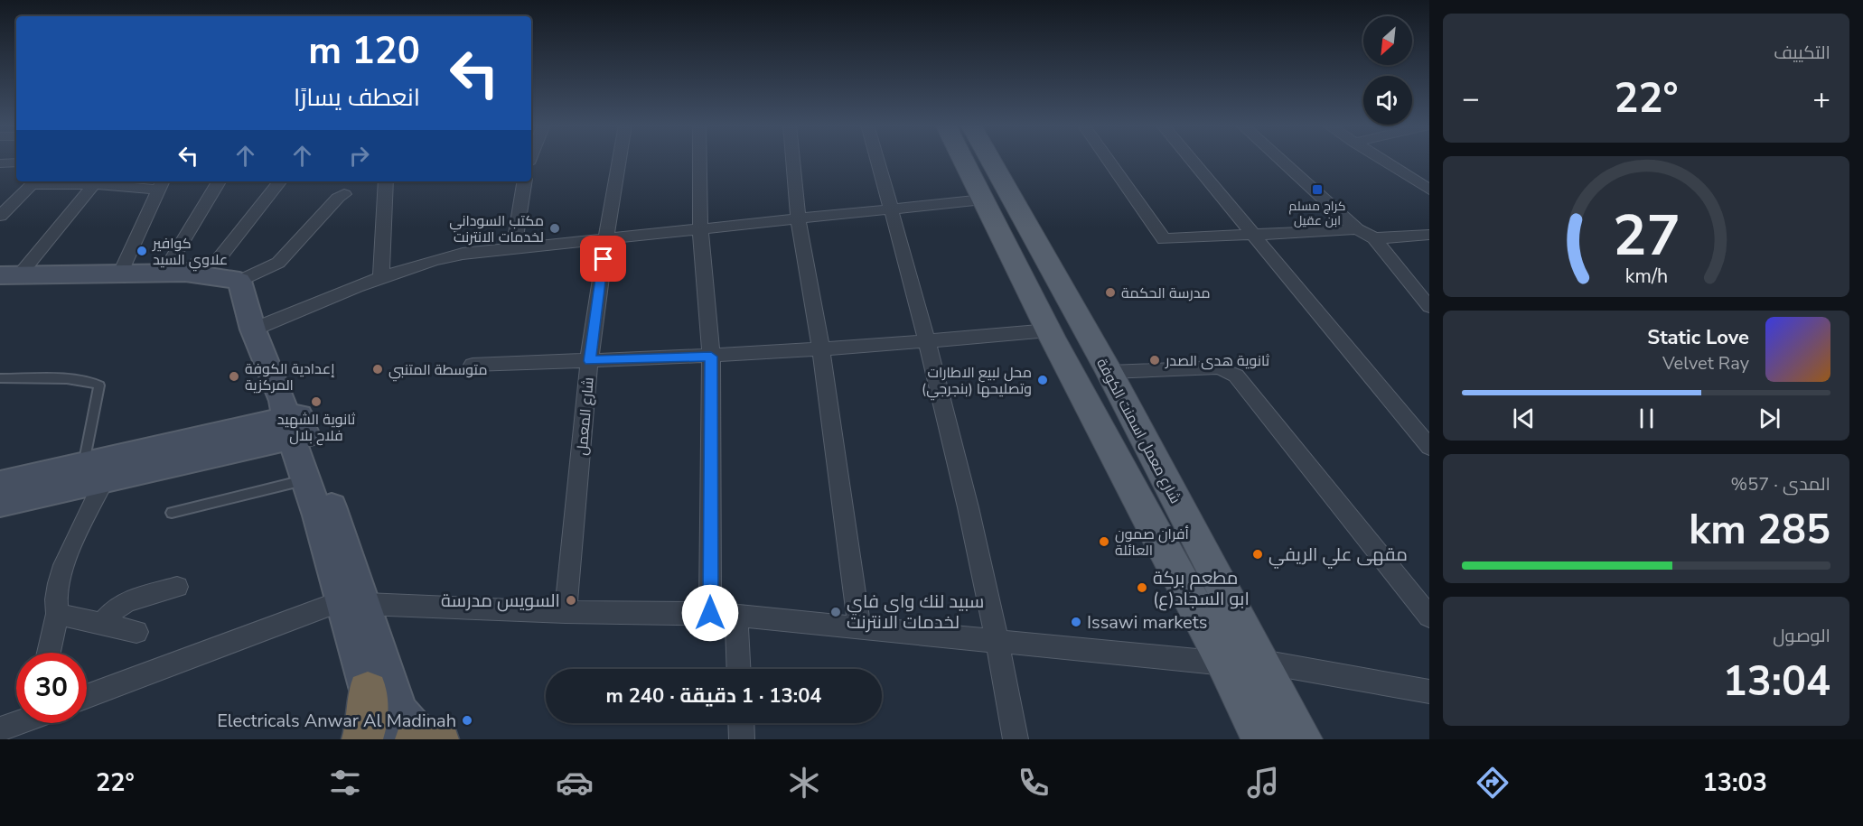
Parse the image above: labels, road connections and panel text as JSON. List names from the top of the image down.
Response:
{
  "streets": {
    "main road": ["شارع معمل اسمنت الكوفة"],
    "street": ["شارع المعمل"]
  },
  "places": {
    "transit": ["كراج مسلم ابن عقيل"],
    "other": [
      "مكتب السوداني لخدمات الانترنت",
      "كوافير علاوي السيد",
      "مدرسة الحكمة",
      "ثانوية هدى الصدر",
      "متوسطة المتنبي",
      "إعدادية الكوفة المركزية",
      "محل لبيع الاطارات وتصليحها (بنجرجي)",
      "ثانوية الشهيد فلاح بلال",
      "أفران صمون العائلة",
      "مقهى علي الريفي",
      "مطعم بركة ابو السجاد(ع)",
      "السويس مدرسة",
      "سبيد لنك واي فاي لخدمات الانترنت",
      "Issawi markets",
      "Electricals Anwar Al Madinah"
    ]
  },
  "north": "bottom left",
  "page": {
    "tile": [
      "التكييف",
      ["المدى · 57%", "285 km"],
      ["الوصول", "13:04"]
    ],
    "turn": ["120 m", "انعطف يسارًا"],
    "heat": ["−", "22°", "+"],
    "song": ["Static Love", "Velvet Ray"],
    "limit": "30",
    "trip": "13:04 · 1 دقيقة · 240 m",
    "tabs": ["13:03", "22°"],
    "gauge": ["27", "km/h"]
  }
}
